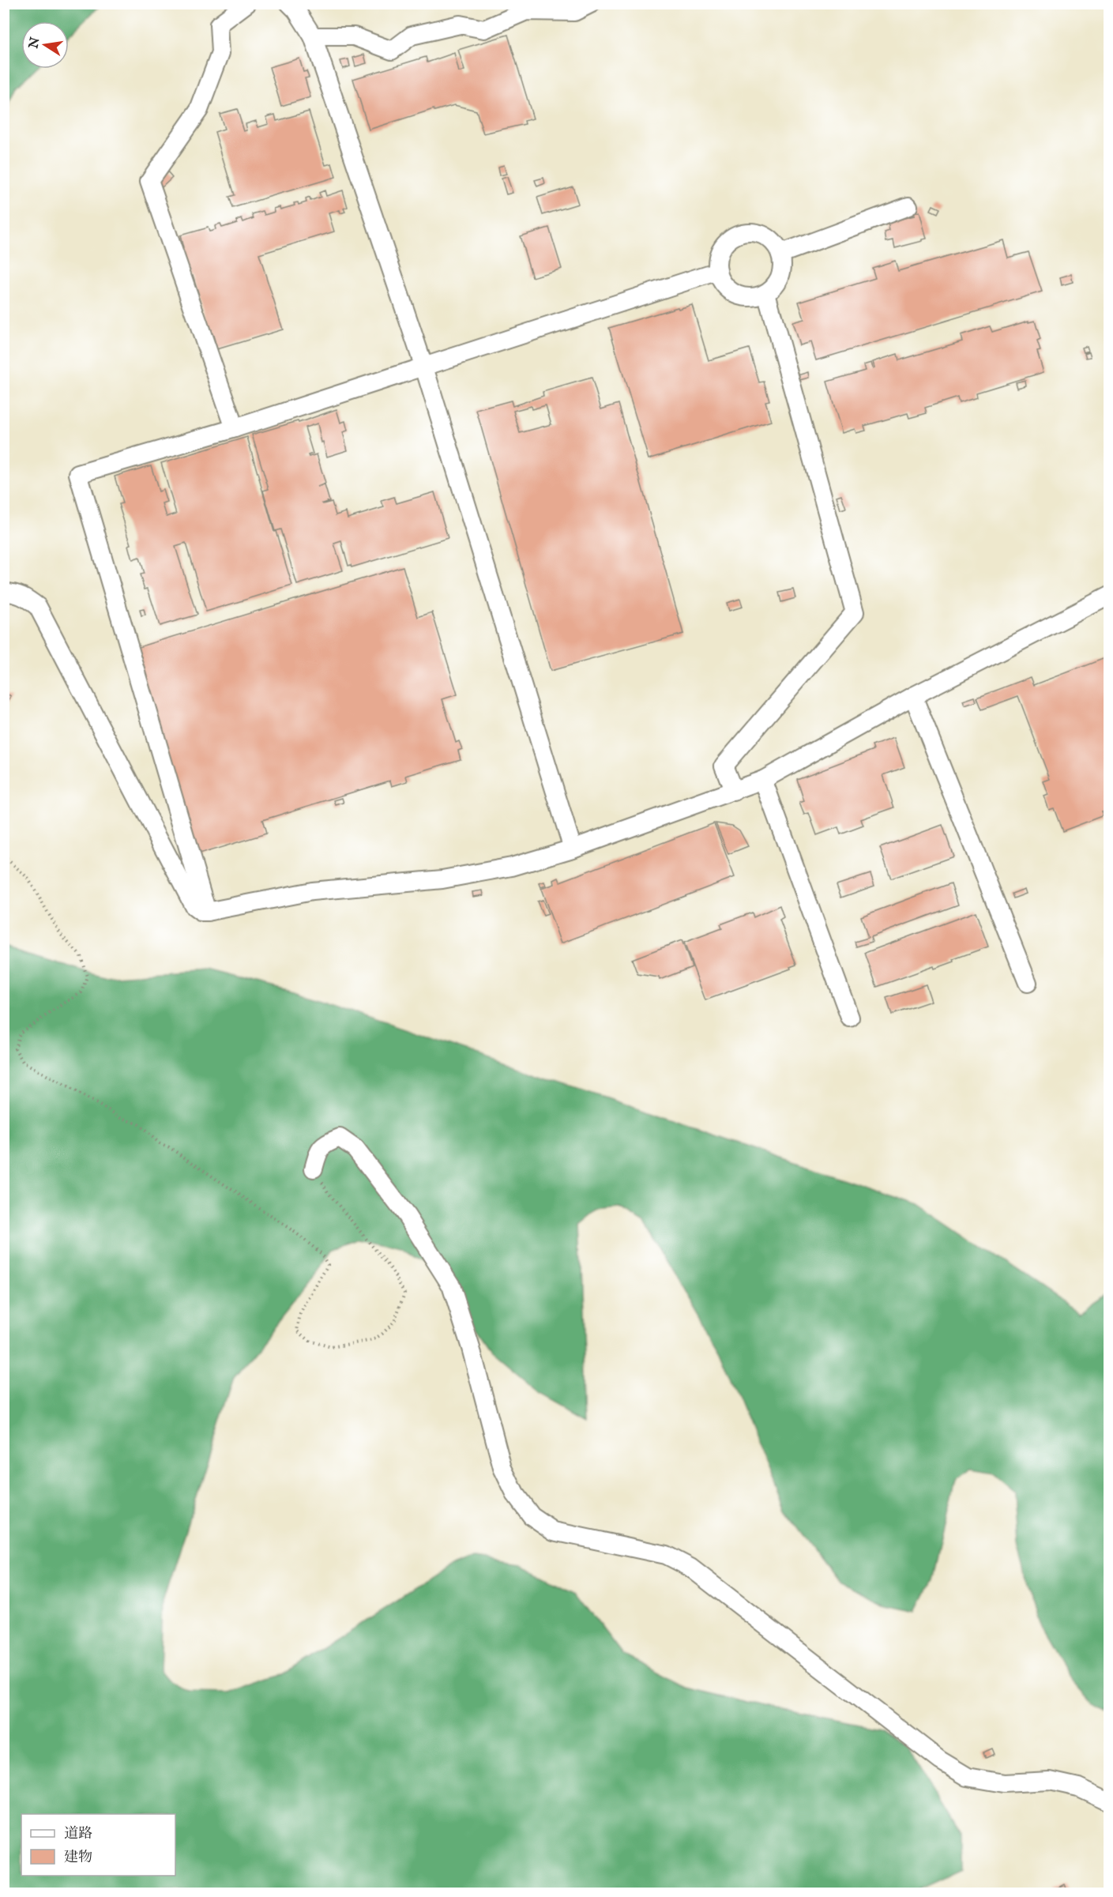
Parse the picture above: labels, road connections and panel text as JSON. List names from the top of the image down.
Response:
{
  "legend": ["道路", "建物"],
  "north": "left"
}
